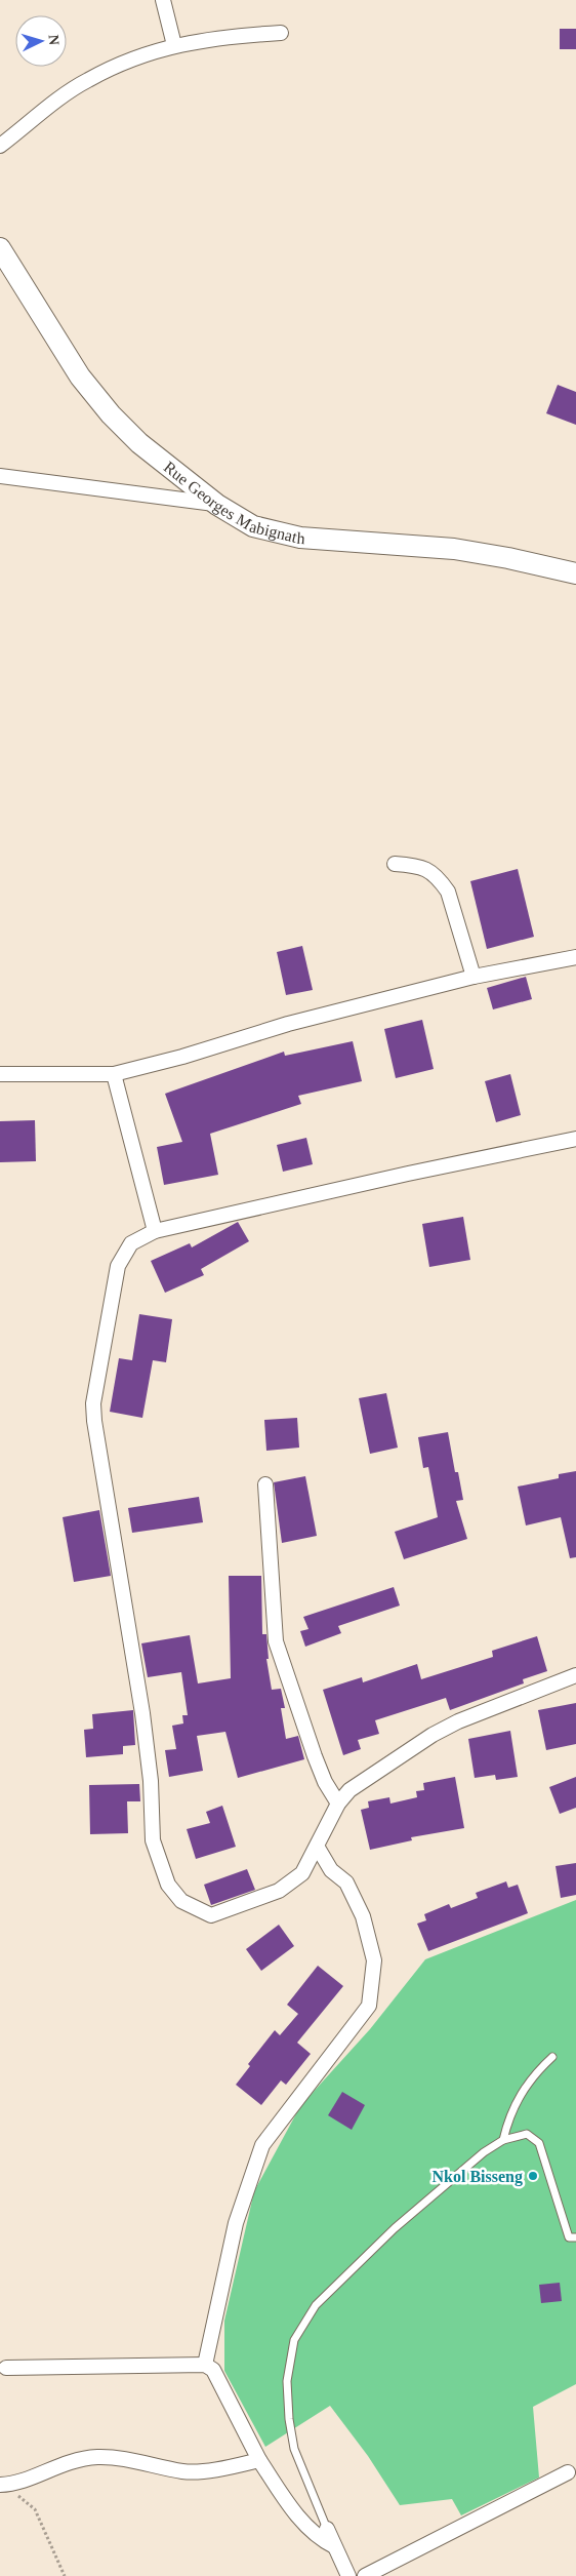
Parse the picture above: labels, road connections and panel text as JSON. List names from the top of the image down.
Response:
{
  "streets": {
    "main road": ["Rue Georges Mabignath"]
  },
  "places": ["Nkol Bisseng"],
  "north": "right"
}
